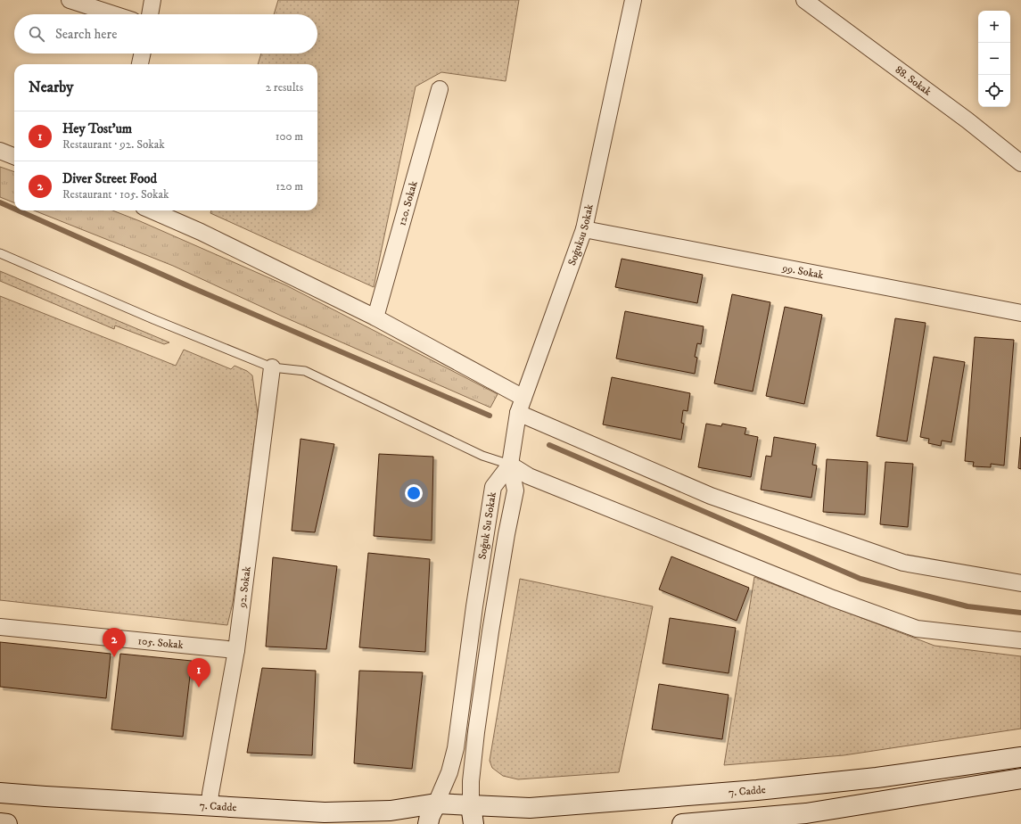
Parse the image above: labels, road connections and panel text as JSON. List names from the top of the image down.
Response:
{
  "streets": {
    "main road": ["7. Cadde"],
    "street": [
      "88. Sokak",
      "120. Sokak",
      "Soğuksu Sokak",
      "99. Sokak",
      "Soğuk Su Sokak",
      "92. Sokak",
      "105. Sokak"
    ]
  },
  "crossings": [
    ["Soğuksu Sokak", "99. Sokak"],
    ["Soğuksu Sokak", "Soğuk Su Sokak"],
    ["Soğuk Su Sokak", "7. Cadde"],
    ["92. Sokak", "105. Sokak"],
    ["92. Sokak", "7. Cadde"]
  ],
  "page": {
    "map_buttons": ["+", "−"],
    "search": "Search here",
    "heading": ["Nearby", "2 results"],
    "list": [
      {
        "mark": "1",
        "name": "Hey Tost'um",
        "note": "Restaurant · 92. Sokak",
        "value": "100 m"
      },
      {
        "mark": "2",
        "name": "Diver Street Food",
        "note": "Restaurant · 105. Sokak",
        "value": "120 m"
      }
    ],
    "pins": ["2", "1"]
  }
}
